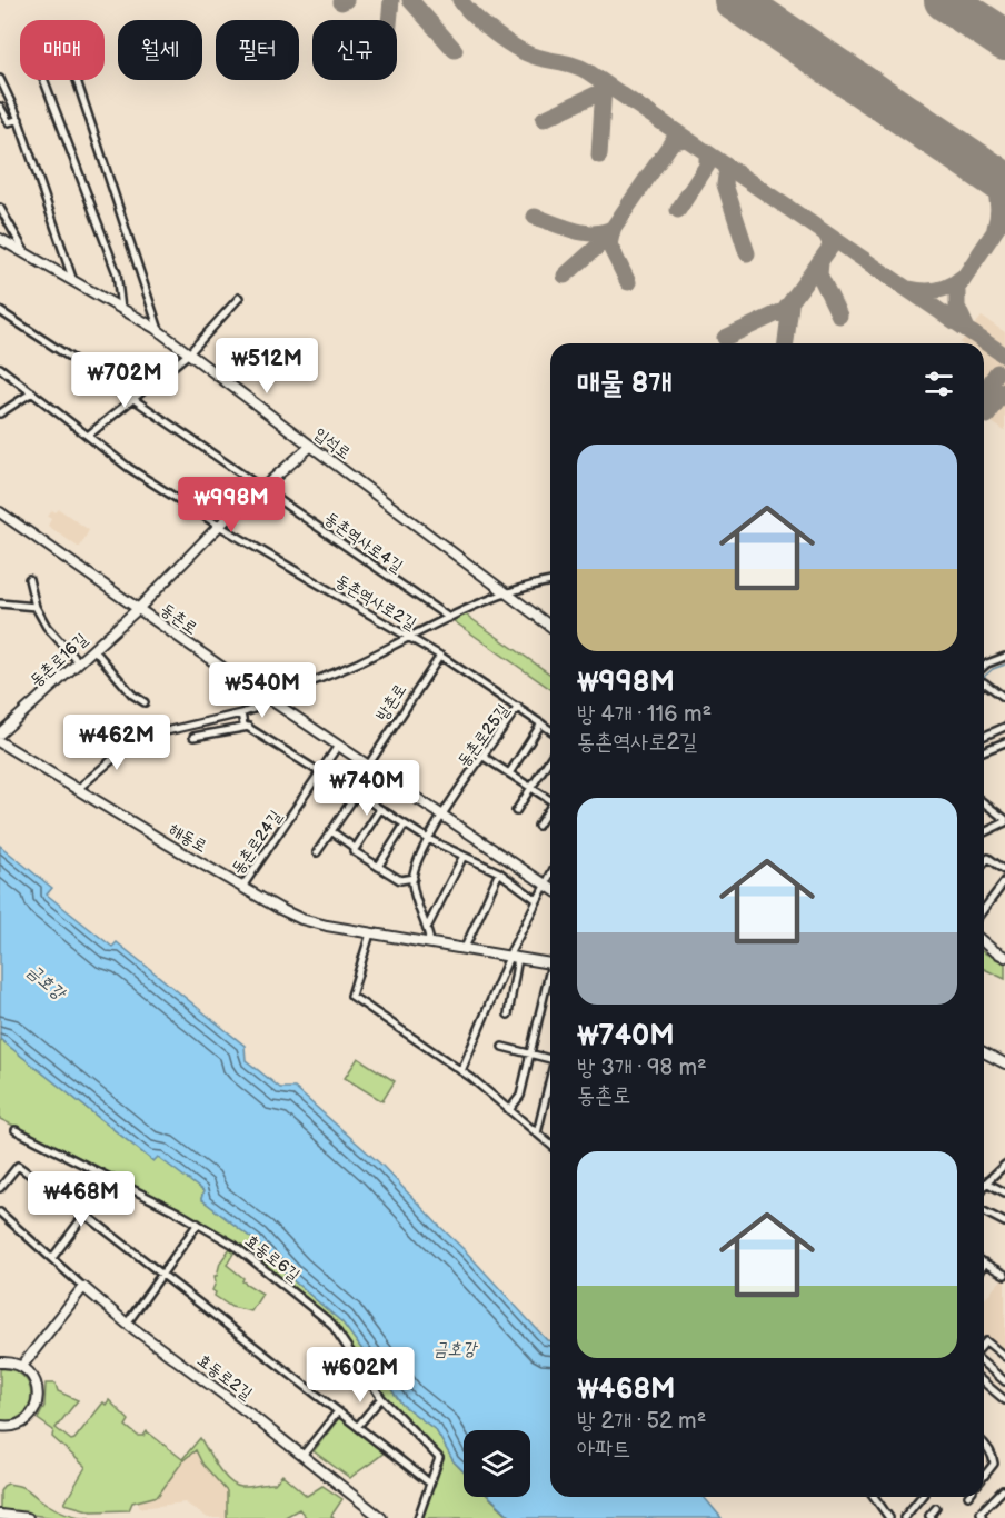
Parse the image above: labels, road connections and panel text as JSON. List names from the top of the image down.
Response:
{
  "streets": {
    "street": [
      "입석로",
      "동촌역사로4길",
      "동촌역사로2길",
      "동촌로",
      "동촌로16길",
      "방촌로",
      "동촌로25길",
      "해동로",
      "동촌로24길",
      "효동로6길",
      "효동로2길"
    ]
  },
  "crossings": [
    ["입석로", "동촌로16길"],
    ["동촌역사로4길", "동촌로16길"],
    ["동촌역사로2길", "동촌로16길"],
    ["동촌역사로2길", "방촌로"],
    ["동촌역사로2길", "동촌로25길"],
    ["동촌로", "동촌로16길"],
    ["동촌로", "방촌로"],
    ["동촌로", "동촌로25길"],
    ["동촌로", "동촌로24길"],
    ["해동로", "동촌로24길"]
  ],
  "water": ["금호강"],
  "page": {
    "chip": [
      "매매",
      "월세",
      "필터",
      "신규"
    ],
    "price": [
      "₩512M",
      "₩702M",
      "₩998M",
      "₩540M",
      "₩462M",
      "₩740M",
      "₩468M",
      "₩602M"
    ],
    "heading": "매물 8개",
    "list": [
      {
        "name": "₩998M",
        "note": "방 4개 · 116 m² · 동촌역사로2길"
      },
      {
        "name": "₩740M",
        "note": "방 3개 · 98 m² · 동촌로"
      },
      {
        "name": "₩468M",
        "note": "방 2개 · 52 m² · 아파트"
      }
    ]
  }
}
